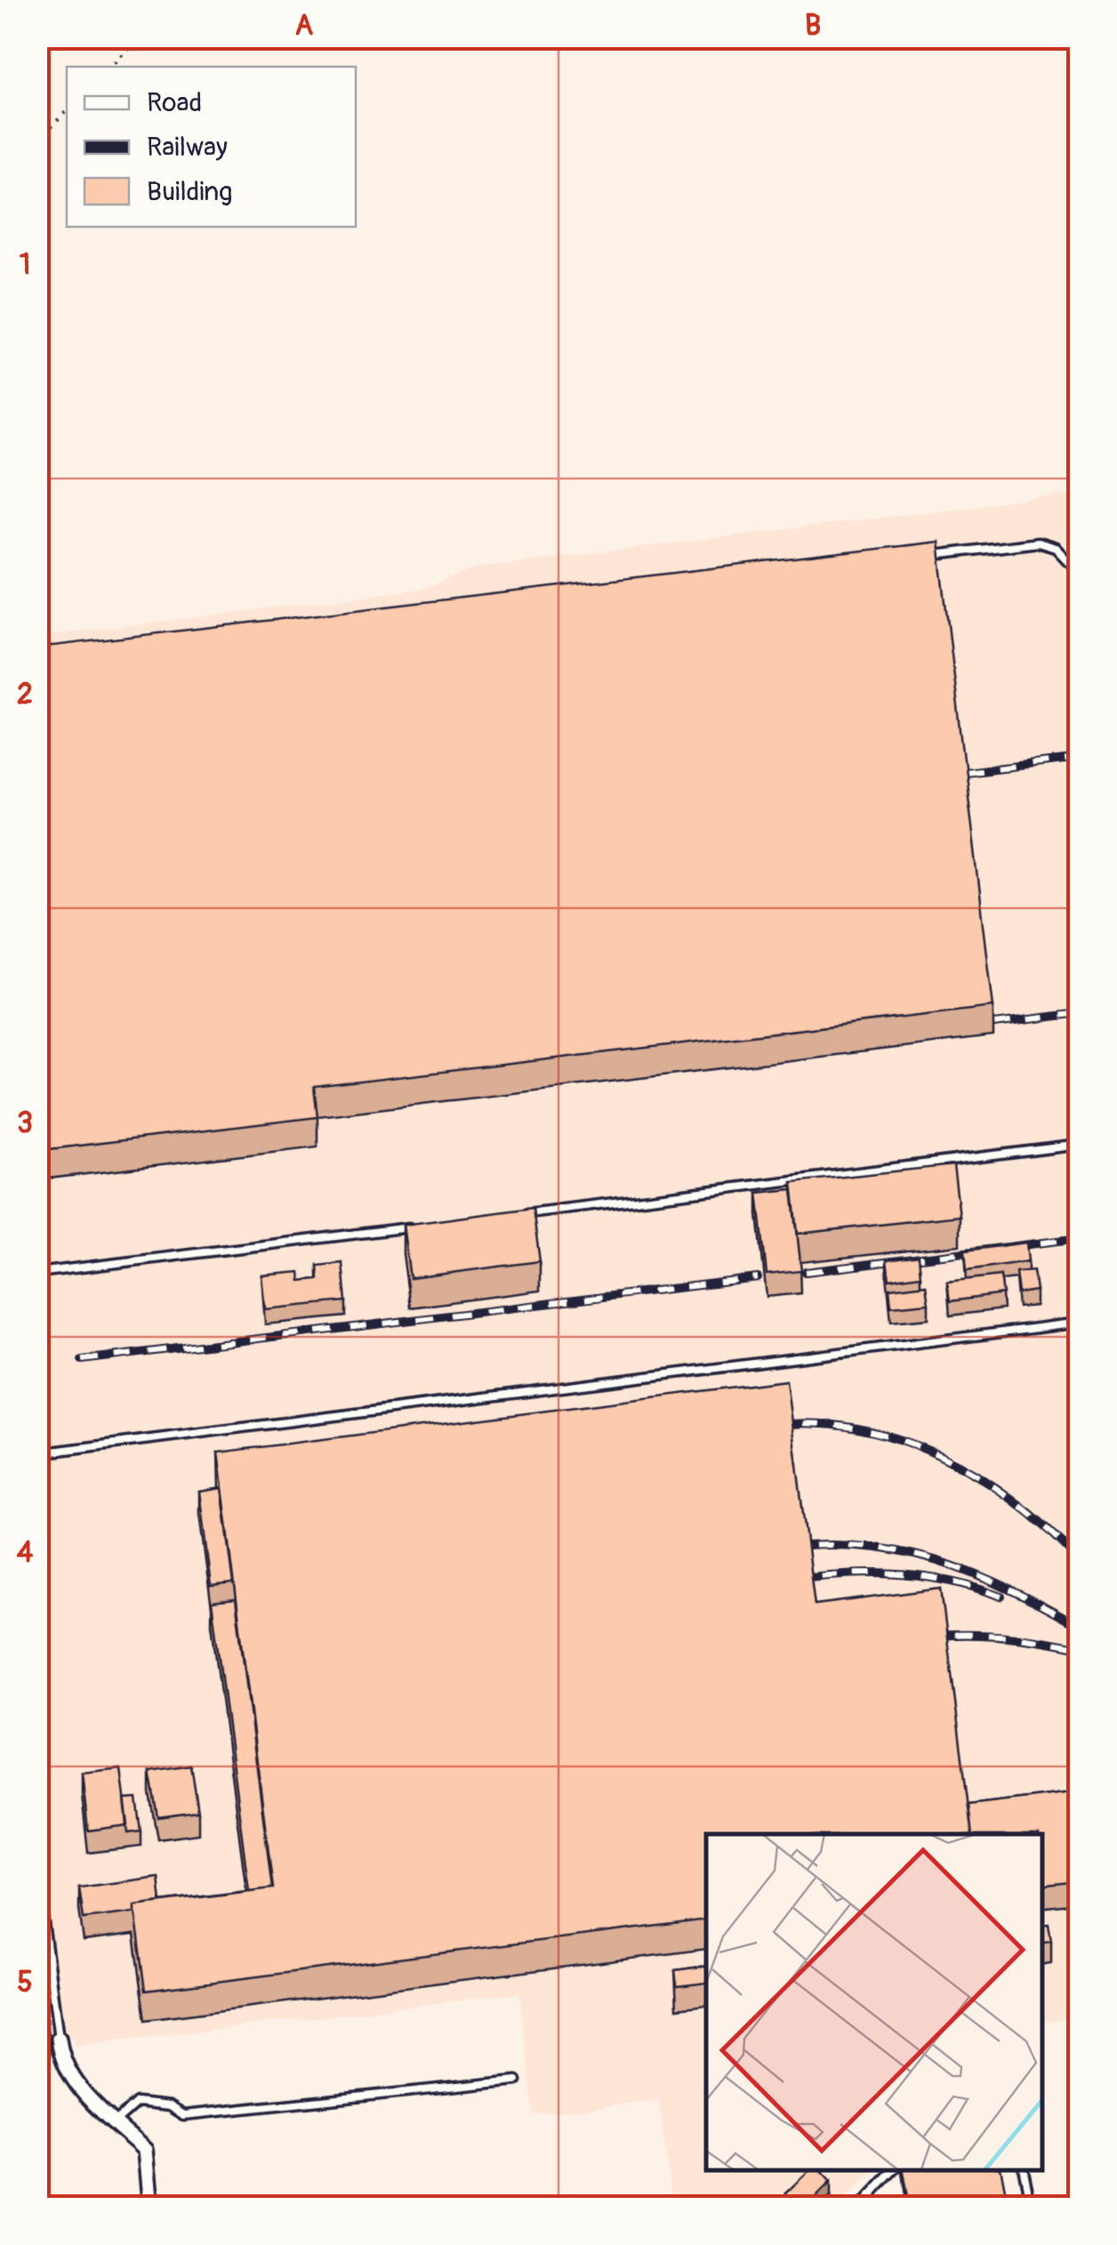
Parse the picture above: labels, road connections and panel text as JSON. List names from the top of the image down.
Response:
{
  "legend": ["Road", "Railway", "Building"],
  "grid": {
    "columns": ["A", "B"],
    "rows": [
      "1",
      "2",
      "3",
      "4",
      "5"
    ]
  }
}
